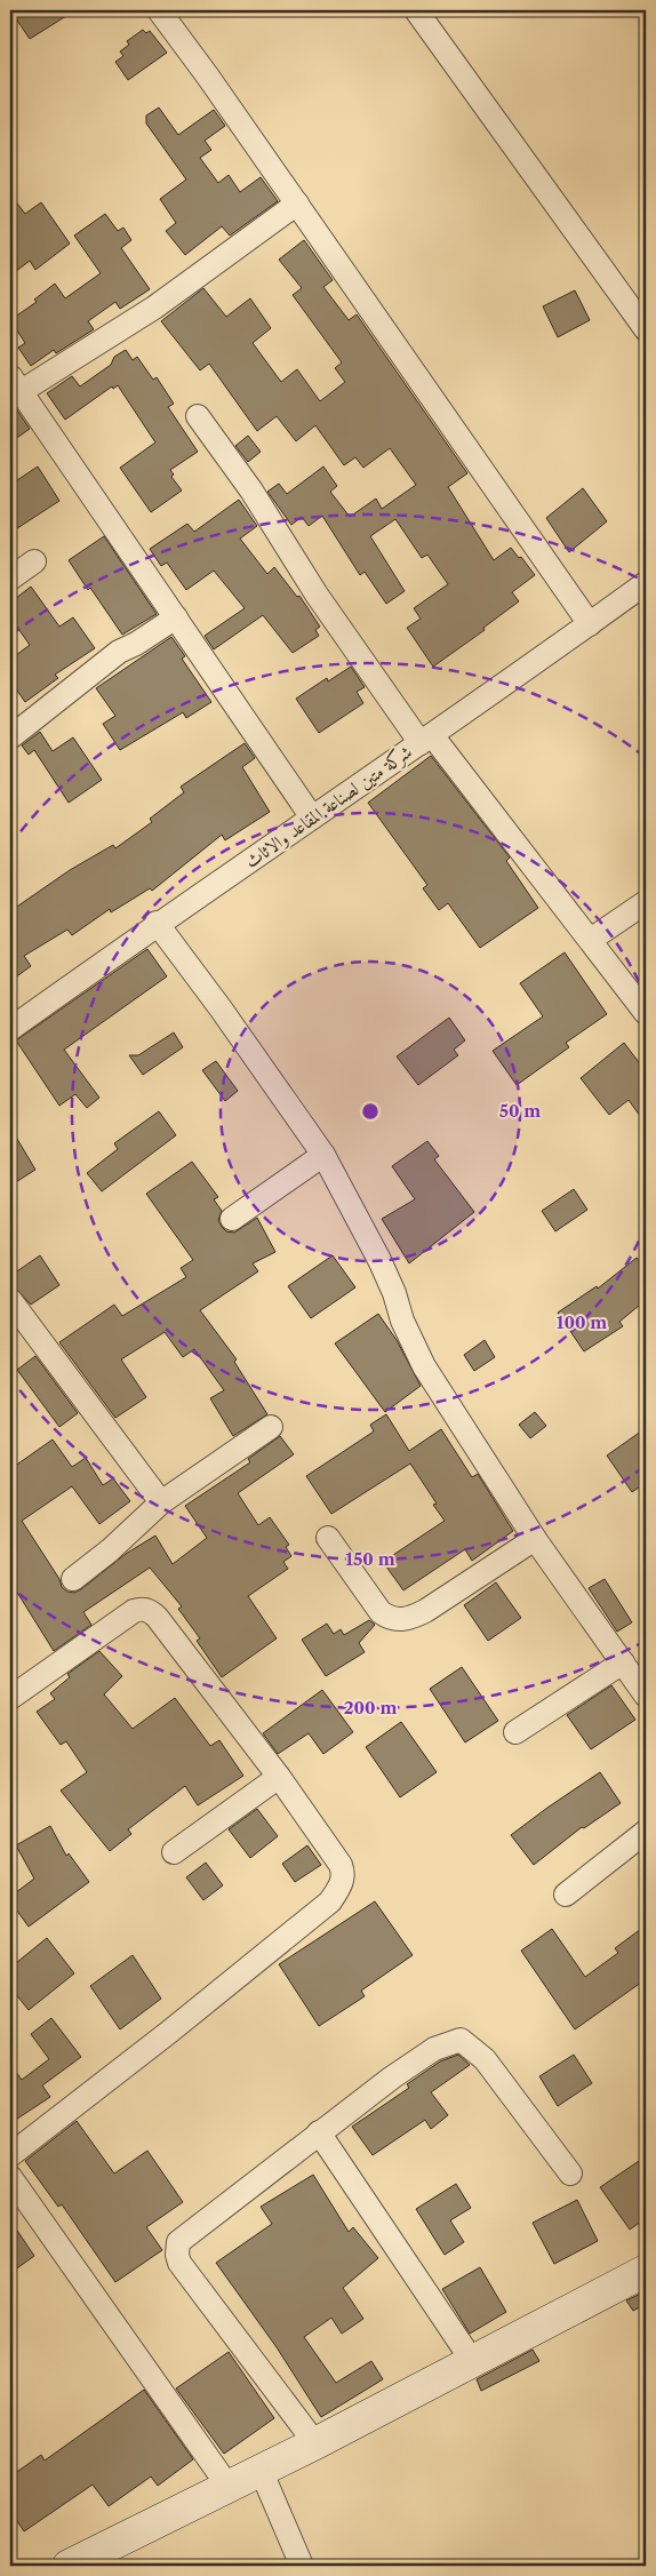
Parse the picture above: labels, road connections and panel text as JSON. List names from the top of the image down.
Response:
{
  "streets": {
    "street": ["شركة متين لصناعة المقاعد والاثاث"]
  },
  "rings": [
    "50 m",
    "100 m",
    "150 m",
    "200 m"
  ]
}
